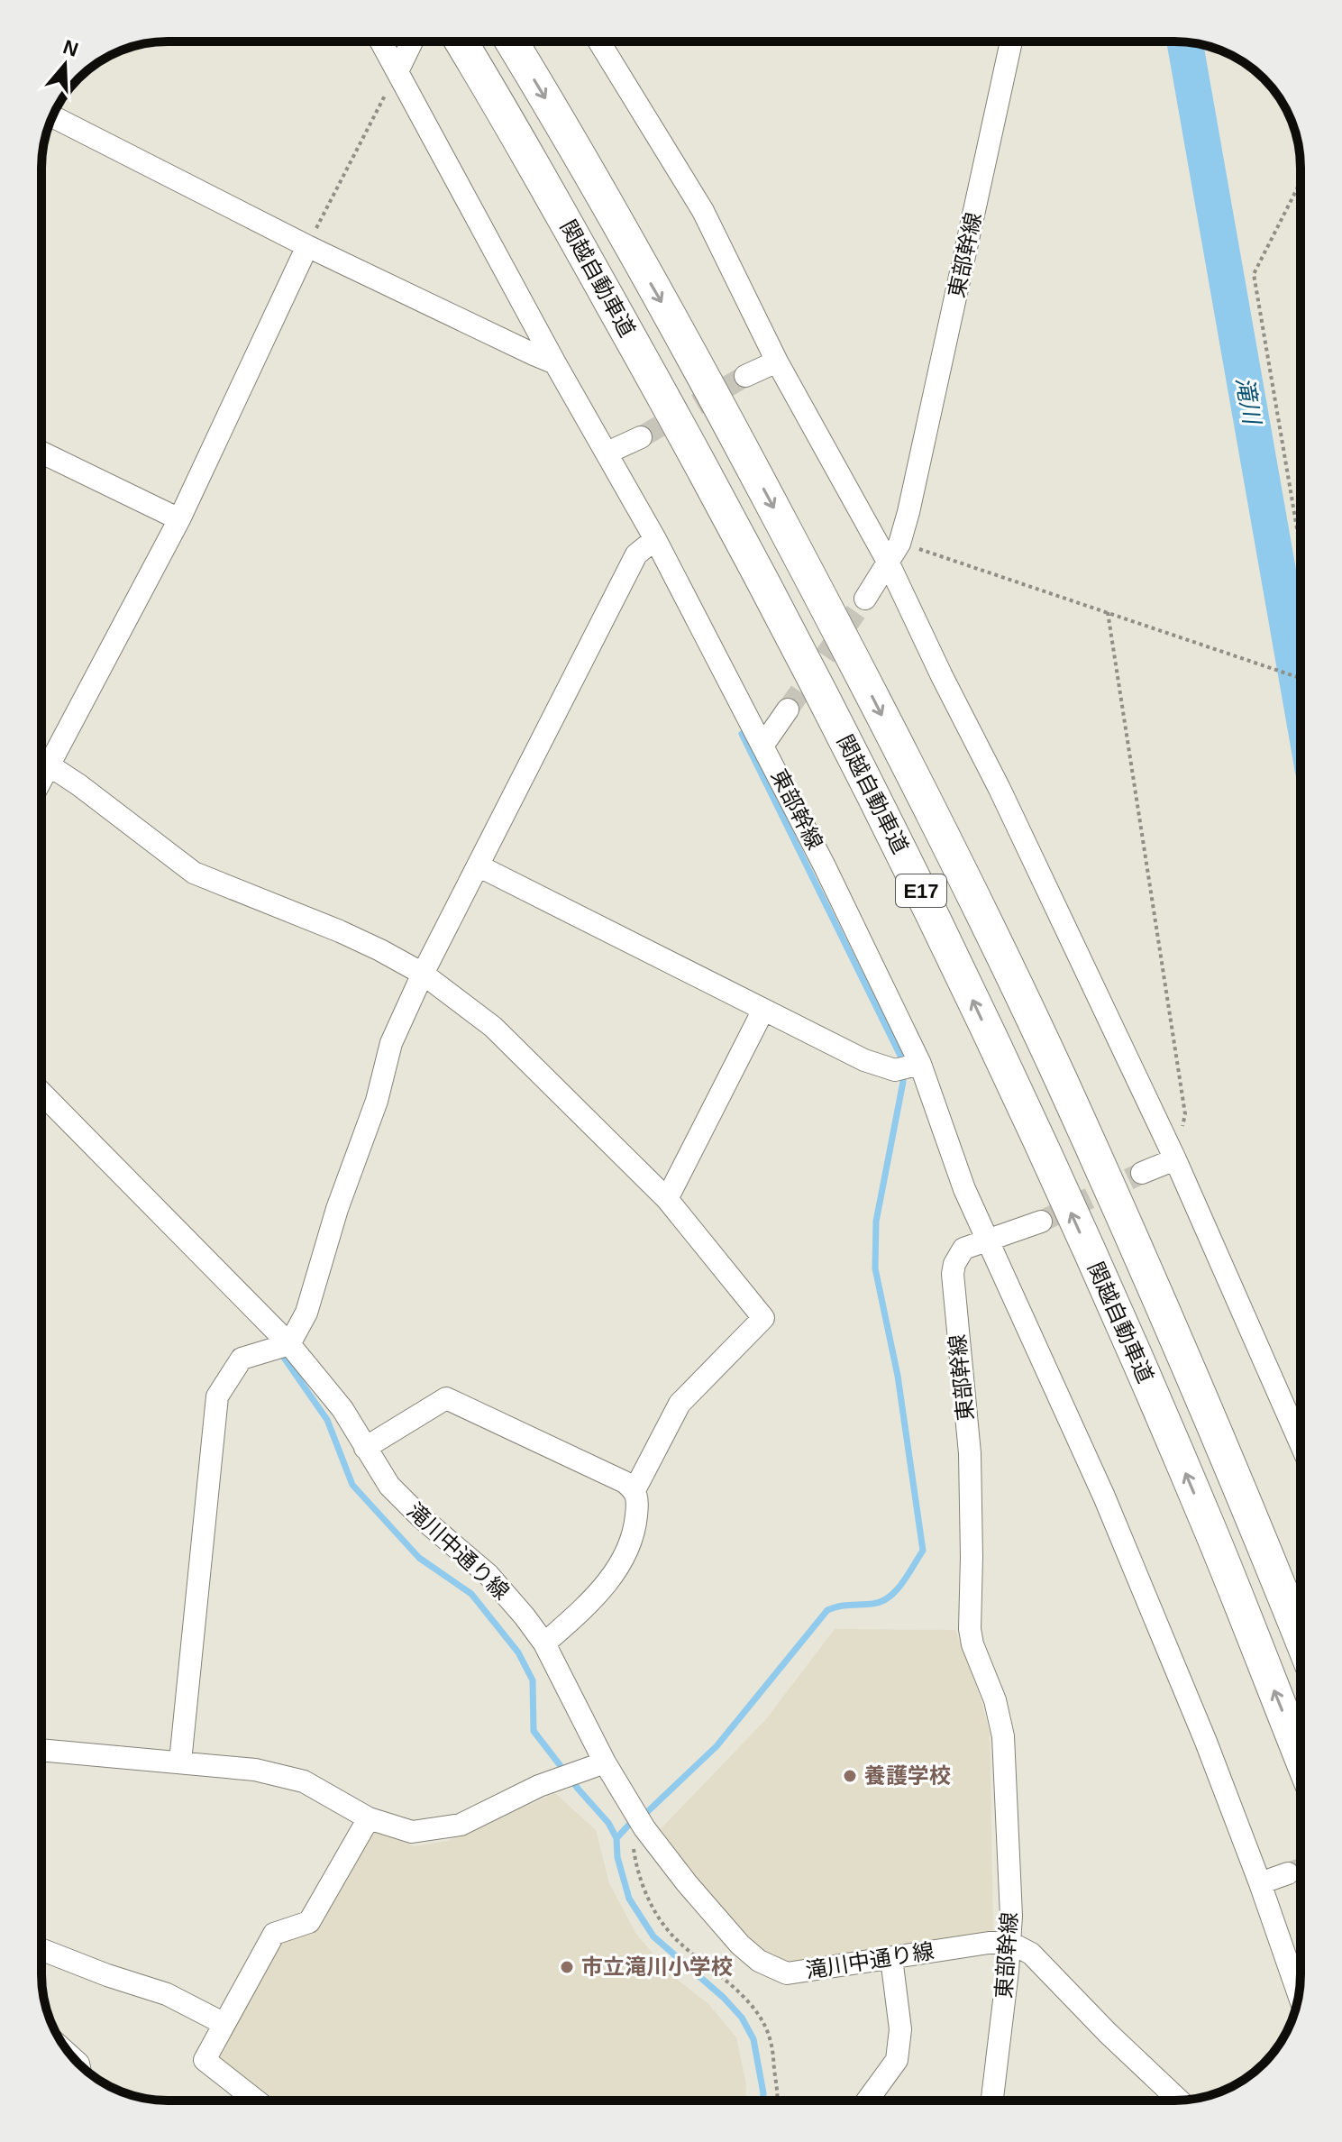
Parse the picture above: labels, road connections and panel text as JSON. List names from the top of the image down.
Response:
{
  "streets": {
    "highway": ["関越自動車道", "E17"],
    "street": ["東部幹線", "滝川中通り線"]
  },
  "crossings": [
    ["東部幹線", "滝川中通り線"]
  ],
  "water": ["滝川"],
  "places": ["養護学校", "市立滝川小学校"],
  "north": "top"
}
